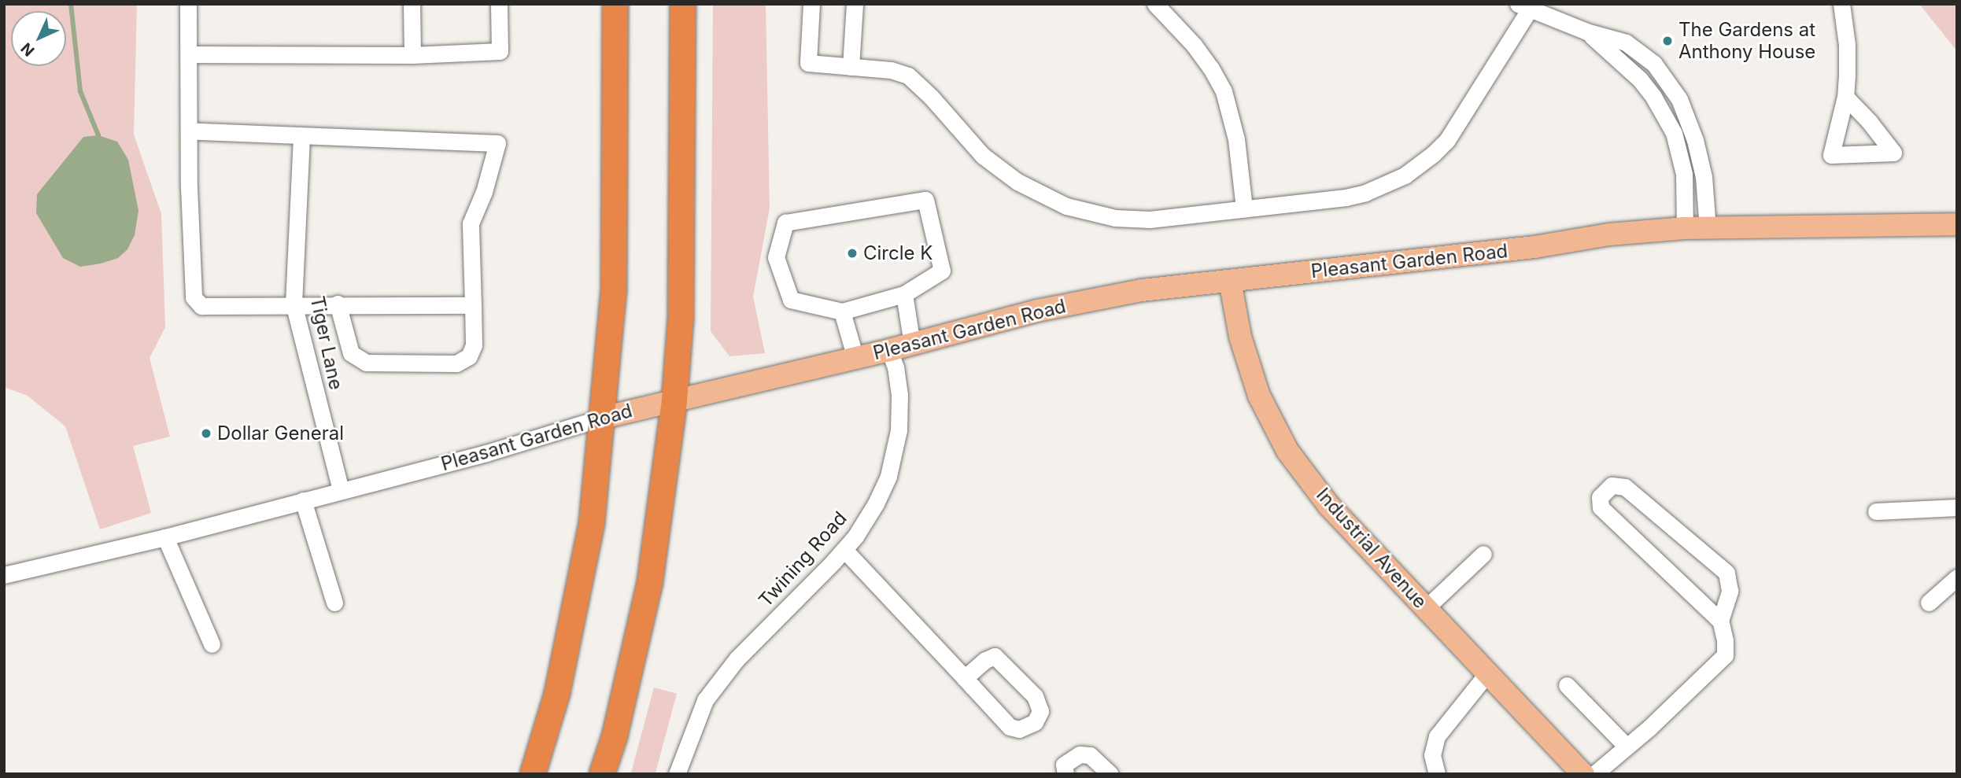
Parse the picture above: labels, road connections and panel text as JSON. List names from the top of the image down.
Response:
{
  "streets": {
    "main road": ["Pleasant Garden Road", "Industrial Avenue"],
    "street": ["Tiger Lane", "Twining Road"]
  },
  "crossings": [
    ["Pleasant Garden Road", "Tiger Lane"],
    ["Pleasant Garden Road", "Industrial Avenue"],
    ["Pleasant Garden Road", "Twining Road"]
  ],
  "places": ["The Gardens at Anthony House", "Circle K", "Dollar General"],
  "north": "bottom left"
}
